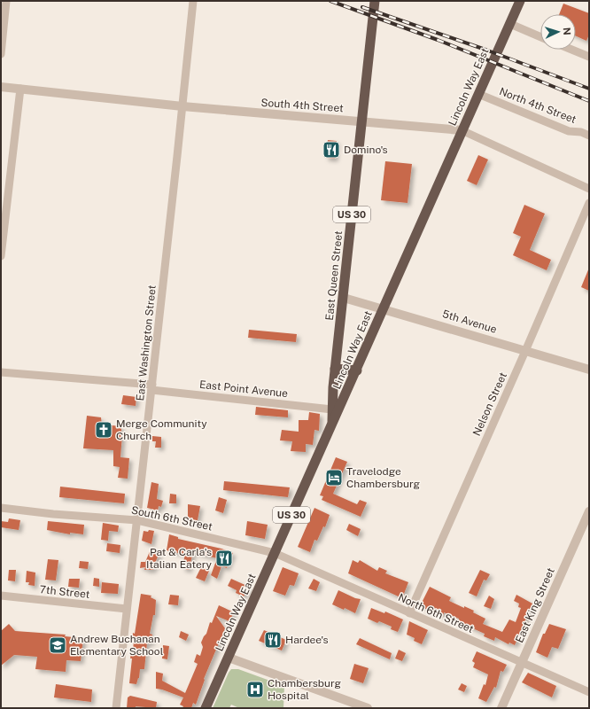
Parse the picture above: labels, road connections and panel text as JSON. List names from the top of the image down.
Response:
{
  "streets": {
    "highway": ["Lincoln Way East", "US 30", "East Queen Street"],
    "street": [
      "South 4th Street",
      "North 4th Street",
      "5th Avenue",
      "East Washington Street",
      "East Point Avenue",
      "Nelson Street",
      "South 6th Street",
      "7th Street",
      "East King Street",
      "North 6th Street"
    ]
  },
  "crossings": [
    ["Lincoln Way East", "South 4th Street"],
    ["Lincoln Way East", "North 4th Street"],
    ["Lincoln Way East", "East Queen Street"],
    ["Lincoln Way East", "5th Avenue"],
    ["Lincoln Way East", "South 6th Street"],
    ["Lincoln Way East", "North 6th Street"],
    ["South 4th Street", "East Queen Street"],
    ["South 4th Street", "East Washington Street"],
    ["East Queen Street", "5th Avenue"],
    ["East Queen Street", "East Point Avenue"],
    ["5th Avenue", "Nelson Street"],
    ["East Washington Street", "East Point Avenue"],
    ["East Washington Street", "South 6th Street"],
    ["East Washington Street", "7th Street"],
    ["Nelson Street", "North 6th Street"],
    ["South 6th Street", "North 6th Street"],
    ["East King Street", "North 6th Street"]
  ],
  "places": {
    "restaurant": ["Domino's", "Pat & Carla's Italian Eatery", "Hardee's"],
    "church": ["Merge Community Church"],
    "hotel": ["Travelodge Chambersburg"],
    "school or university": ["Andrew Buchanan Elementary School"],
    "hospital": ["Chambersburg Hospital"]
  },
  "north": "right"
}
